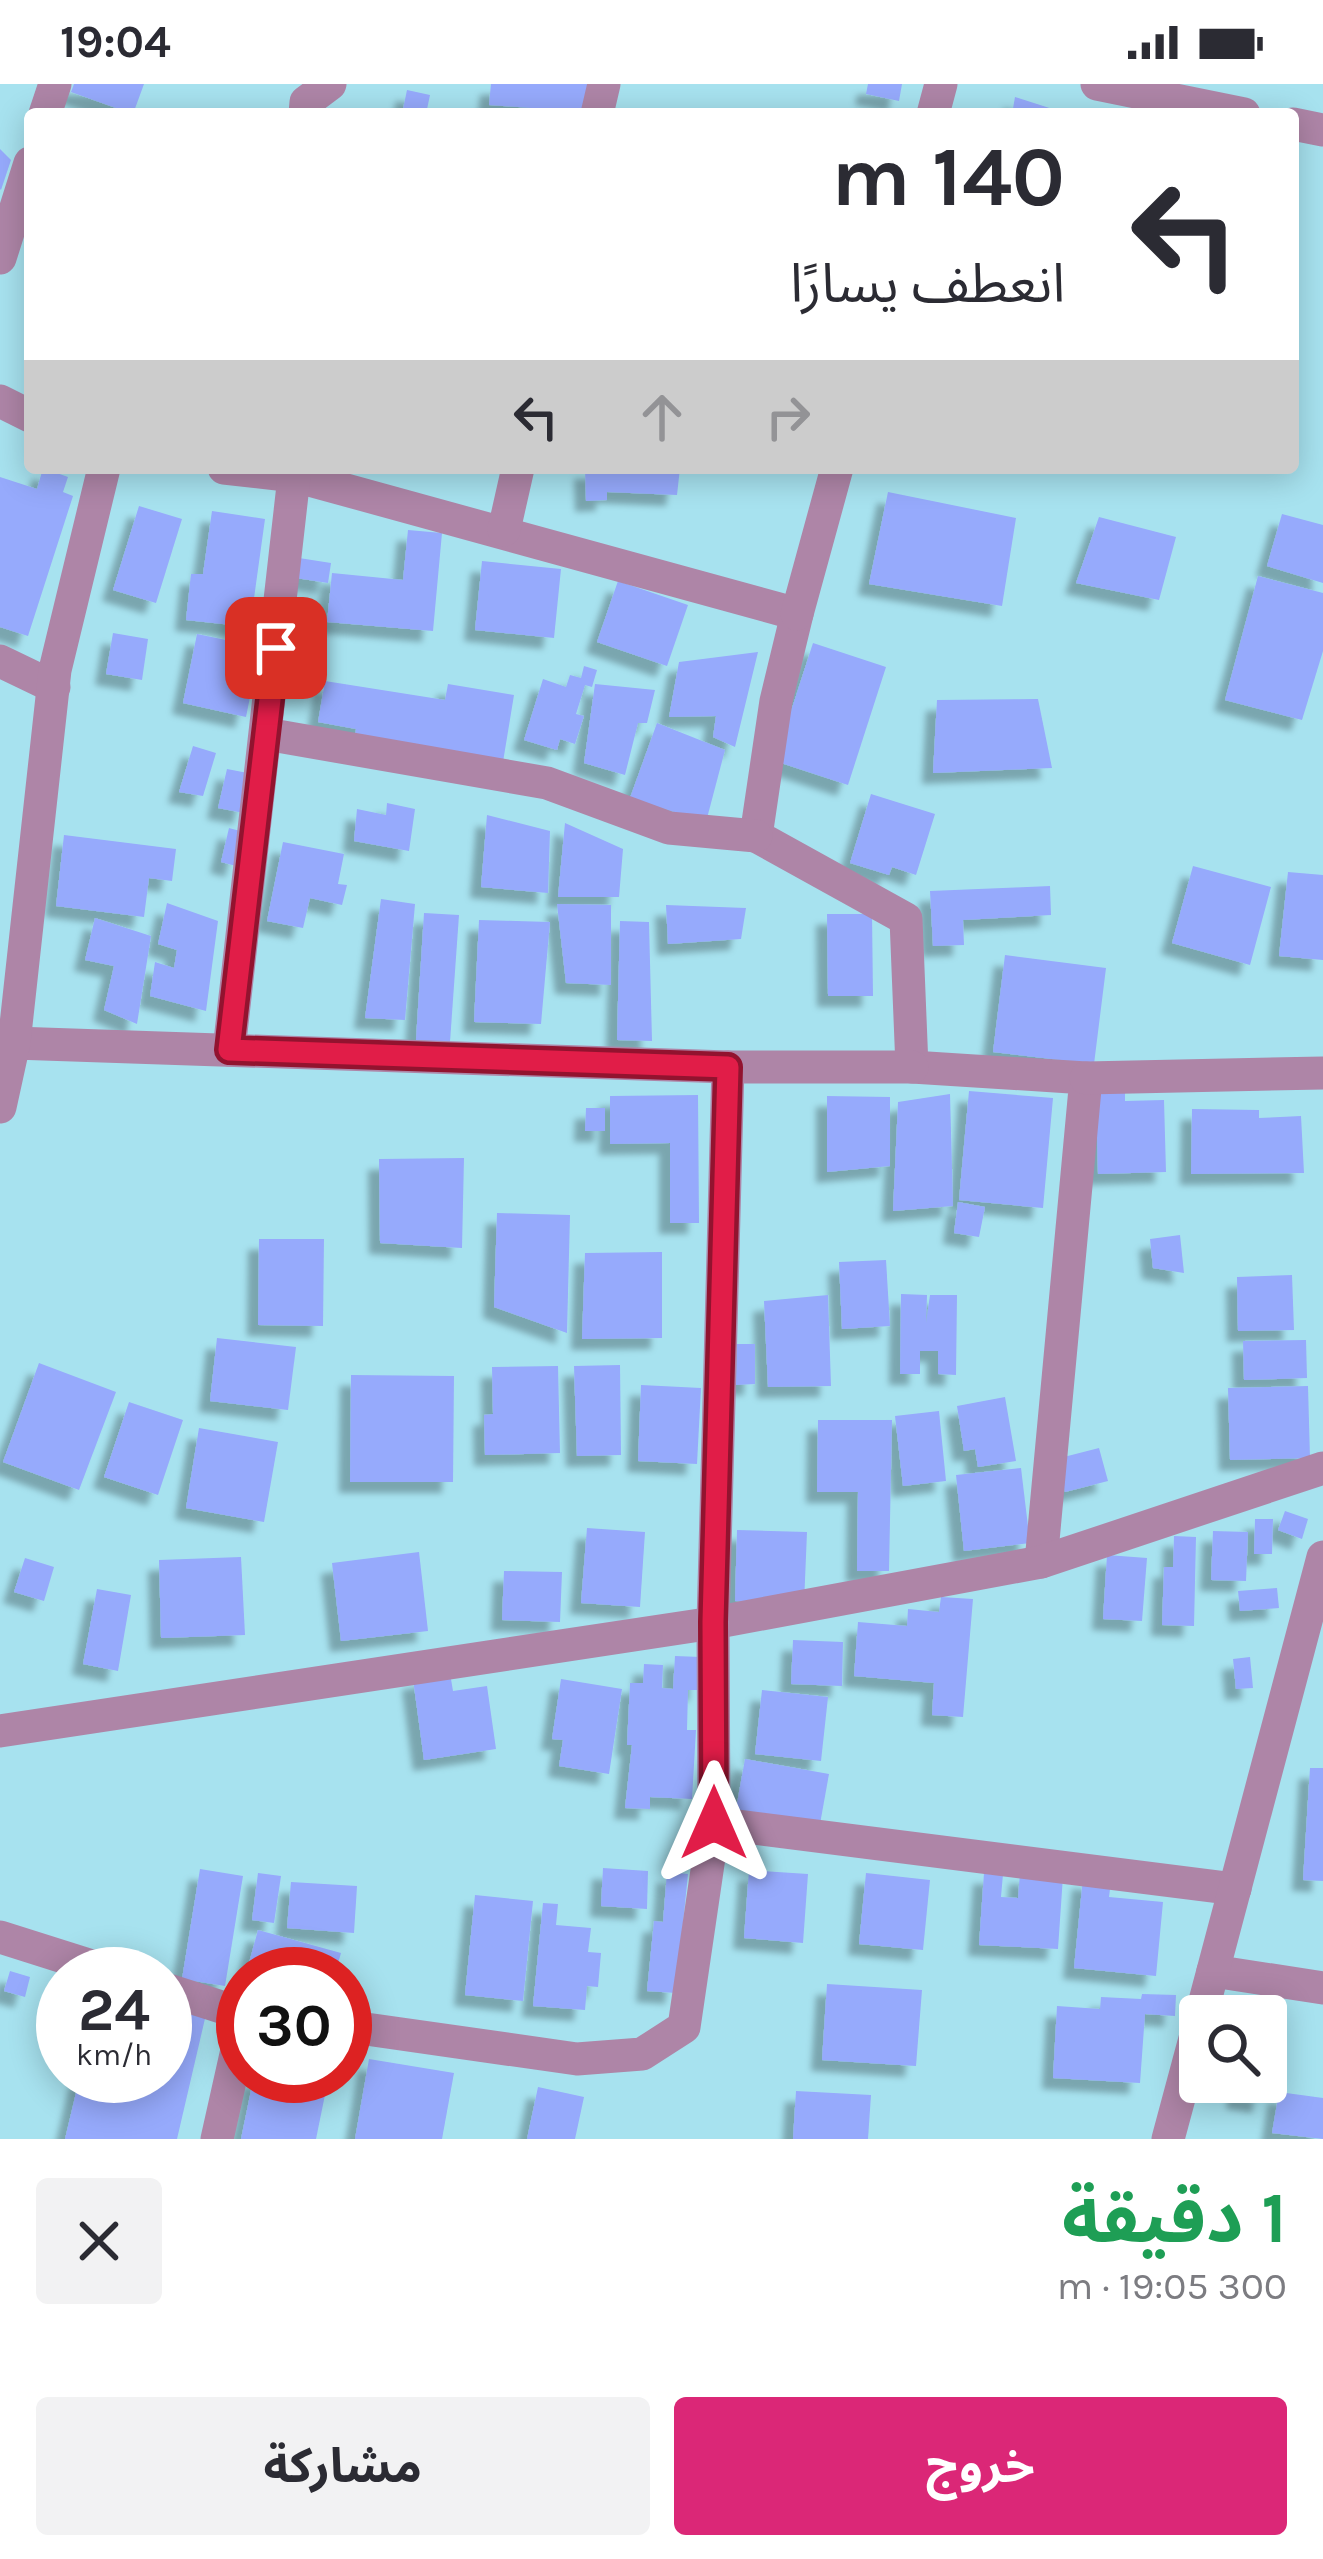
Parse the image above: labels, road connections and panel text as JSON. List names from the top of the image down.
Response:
{
  "page": {
    "status": "19:04",
    "turn": ["140 m", "انعطف يسارًا"],
    "speed": "24 km/h",
    "limit": "30",
    "heading": ["1 دقيقة", "300 m · 19:05"],
    "buttons": ["خروج", "مشاركة"]
  }
}
